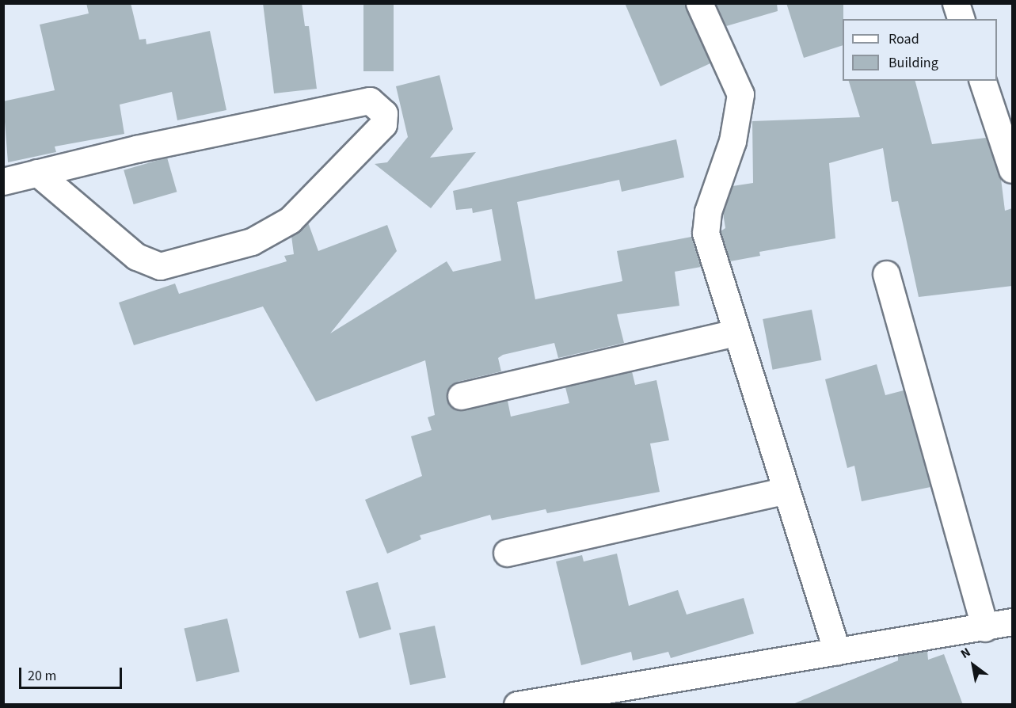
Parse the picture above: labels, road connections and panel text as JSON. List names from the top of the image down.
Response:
{
  "legend": ["Road", "Building"],
  "scale_bar": "20 m",
  "north": "top left"
}
